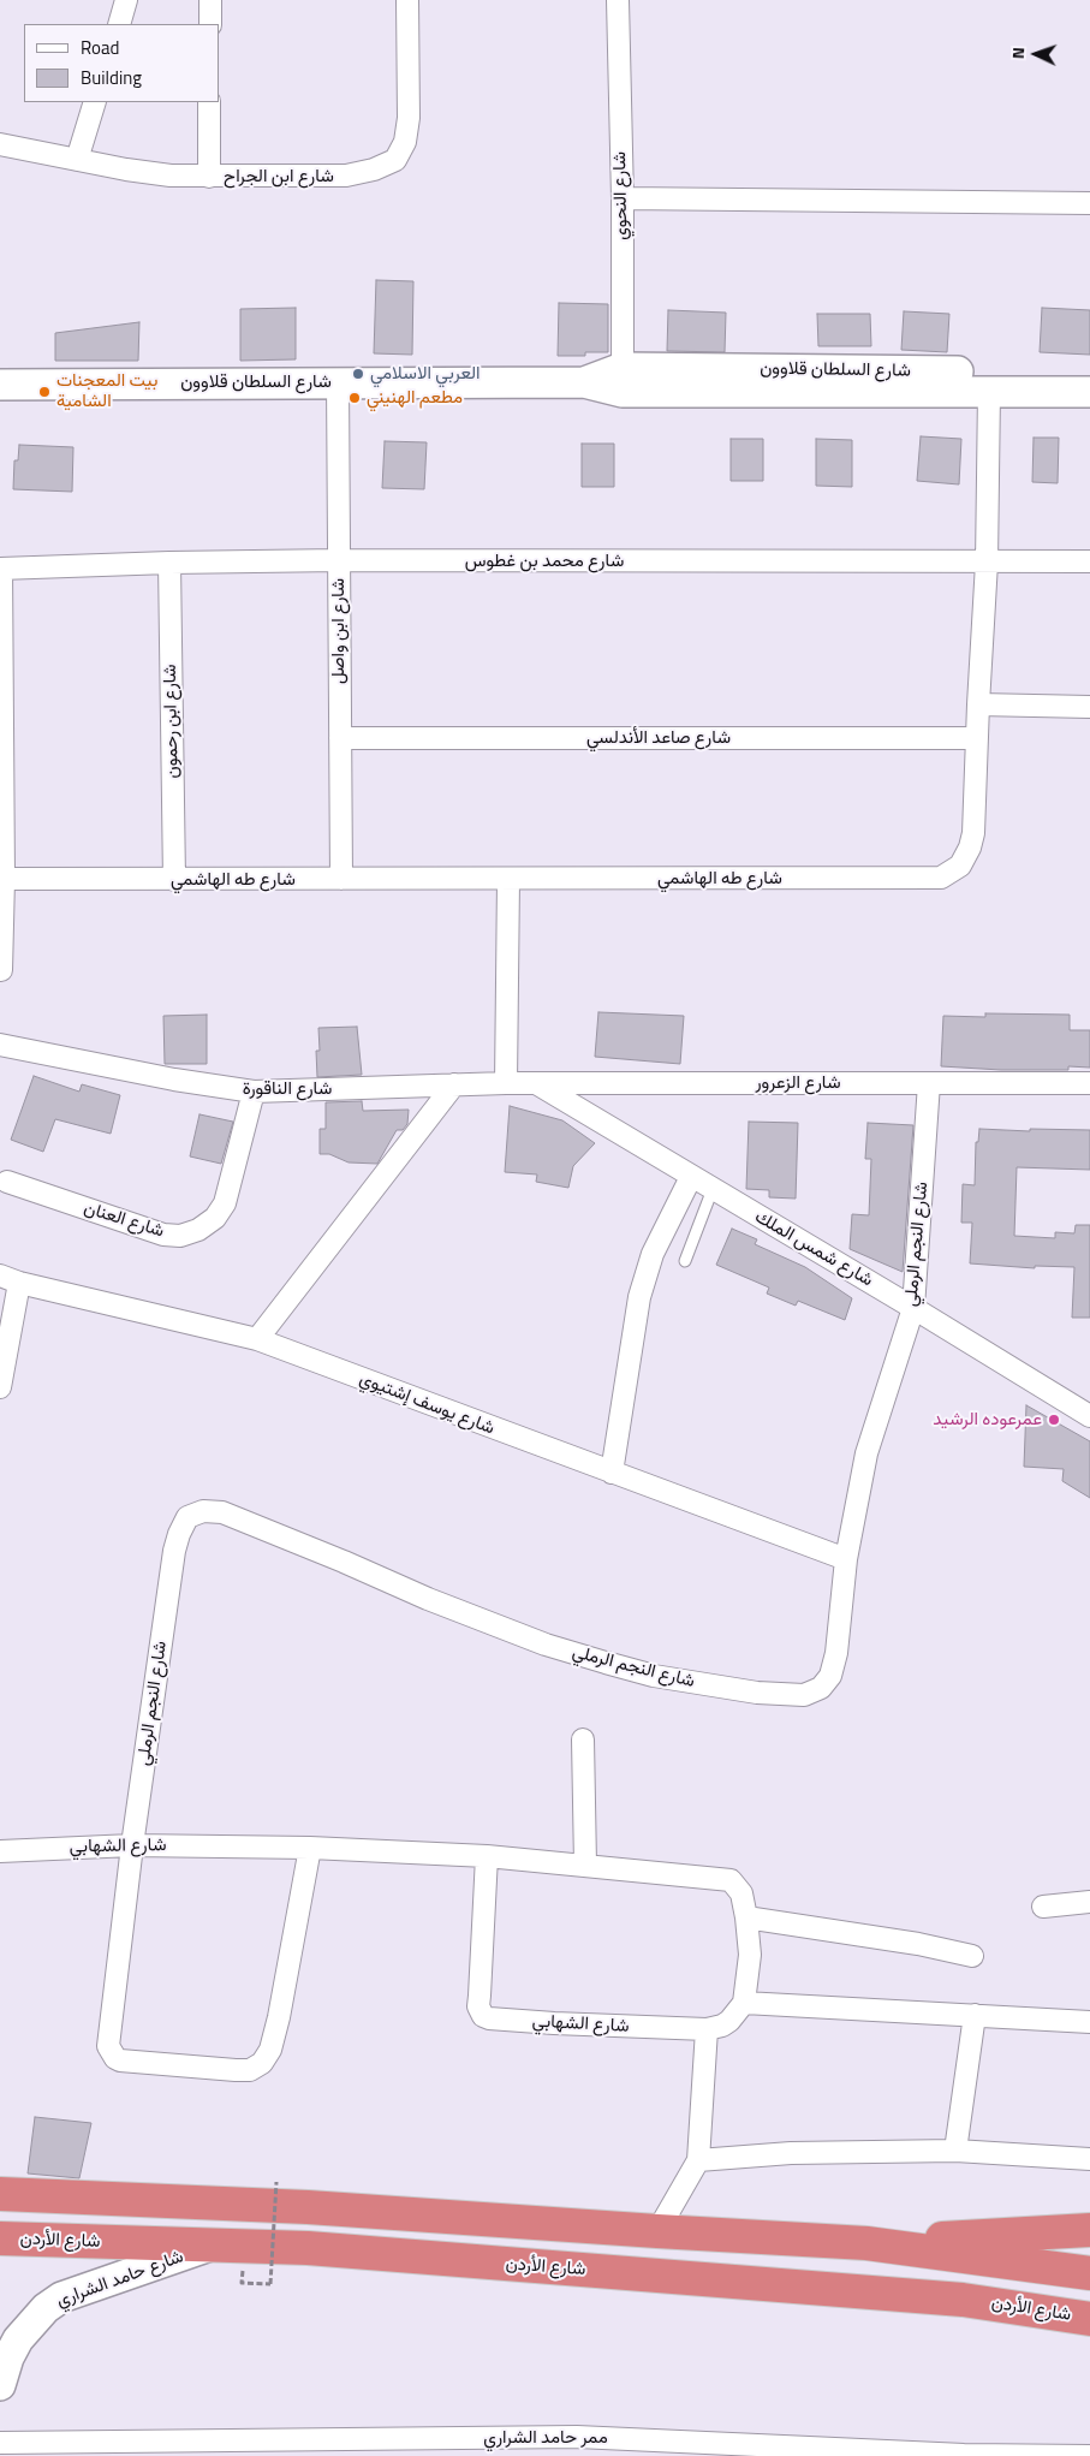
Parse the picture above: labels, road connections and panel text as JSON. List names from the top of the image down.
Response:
{
  "streets": {
    "highway": ["شارع الأردن"],
    "street": [
      "شارع ابن الجراح",
      "شارع النحوي",
      "شارع السلطان قلاوون",
      "شارع محمد بن غطوس",
      "شارع ابن واصل",
      "شارع ابن رحمون",
      "شارع صاعد الأندلسي",
      "شارع طه الهاشمي",
      "شارع الزعرور",
      "شارع الناقورة",
      "شارع العنان",
      "شارع النجم الرملي",
      "شارع شمس الملك",
      "شارع يوسف إشتيوي",
      "شارع الشهابي",
      "شارع حامد الشراري",
      "ممر حامد الشراري"
    ]
  },
  "crossings": [
    ["شارع النحوي", "شارع السلطان قلاوون"],
    ["شارع السلطان قلاوون", "شارع ابن واصل"],
    ["شارع السلطان قلاوون", "شارع طه الهاشمي"],
    ["شارع محمد بن غطوس", "شارع ابن واصل"],
    ["شارع محمد بن غطوس", "شارع ابن رحمون"],
    ["شارع محمد بن غطوس", "شارع طه الهاشمي"],
    ["شارع ابن واصل", "شارع صاعد الأندلسي"],
    ["شارع ابن واصل", "شارع طه الهاشمي"],
    ["شارع ابن رحمون", "شارع طه الهاشمي"],
    ["شارع صاعد الأندلسي", "شارع طه الهاشمي"],
    ["شارع الزعرور", "شارع الناقورة"],
    ["شارع الزعرور", "شارع النجم الرملي"],
    ["شارع الزعرور", "شارع شمس الملك"],
    ["شارع الناقورة", "شارع العنان"],
    ["شارع النجم الرملي", "شارع شمس الملك"],
    ["شارع النجم الرملي", "شارع يوسف إشتيوي"],
    ["شارع النجم الرملي", "شارع الشهابي"],
    ["شارع الأردن", "شارع حامد الشراري"]
  ],
  "places": [
    "العربي الاسلامي",
    "بيت المعجنات الشامية",
    "مطعم الهنيني",
    "عمرعوده الرشيد"
  ],
  "legend": ["Road", "Building"],
  "north": "left"
}
